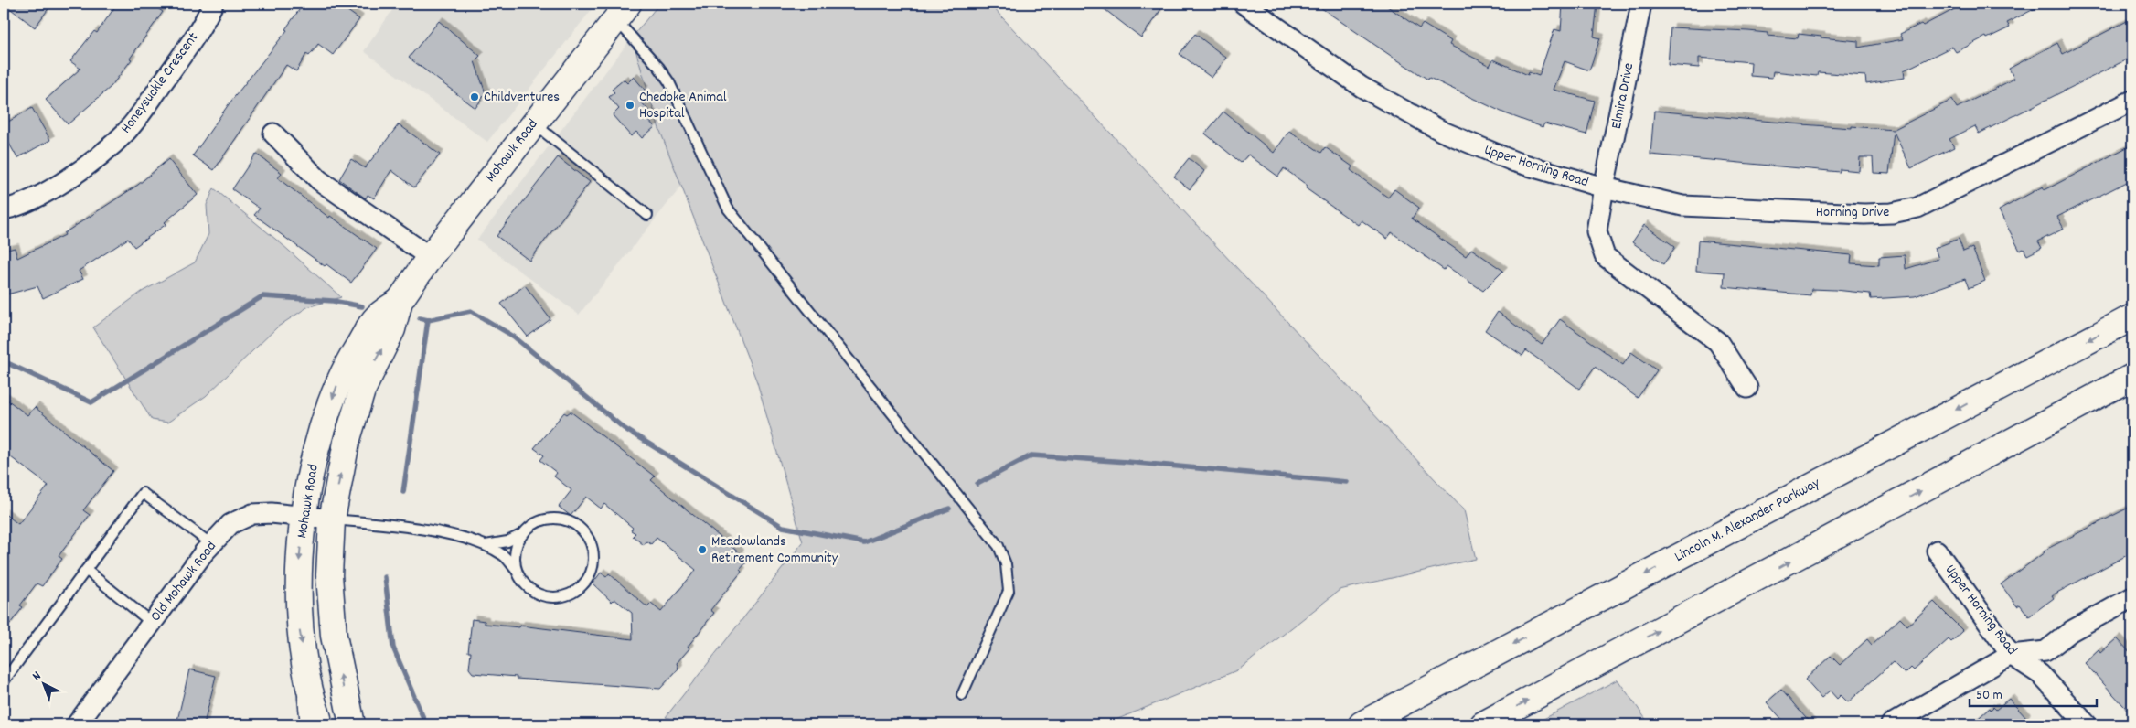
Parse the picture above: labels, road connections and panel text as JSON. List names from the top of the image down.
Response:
{
  "streets": {
    "main road": ["Mohawk Road", "Lincoln M. Alexander Parkway"],
    "street": [
      "Honeysuckle Crescent",
      "Elmira Drive",
      "Upper Horning Road",
      "Horning Drive",
      "Old Mohawk Road"
    ]
  },
  "crossings": [
    ["Elmira Drive", "Upper Horning Road"],
    ["Elmira Drive", "Horning Drive"],
    ["Mohawk Road", "Old Mohawk Road"],
    ["Upper Horning Road", "Horning Drive"]
  ],
  "places": ["Childventures", "Chedoke Animal Hospital", "Meadowlands Retirement Community"],
  "scale_bar": "50 m",
  "north": "top left"
}
